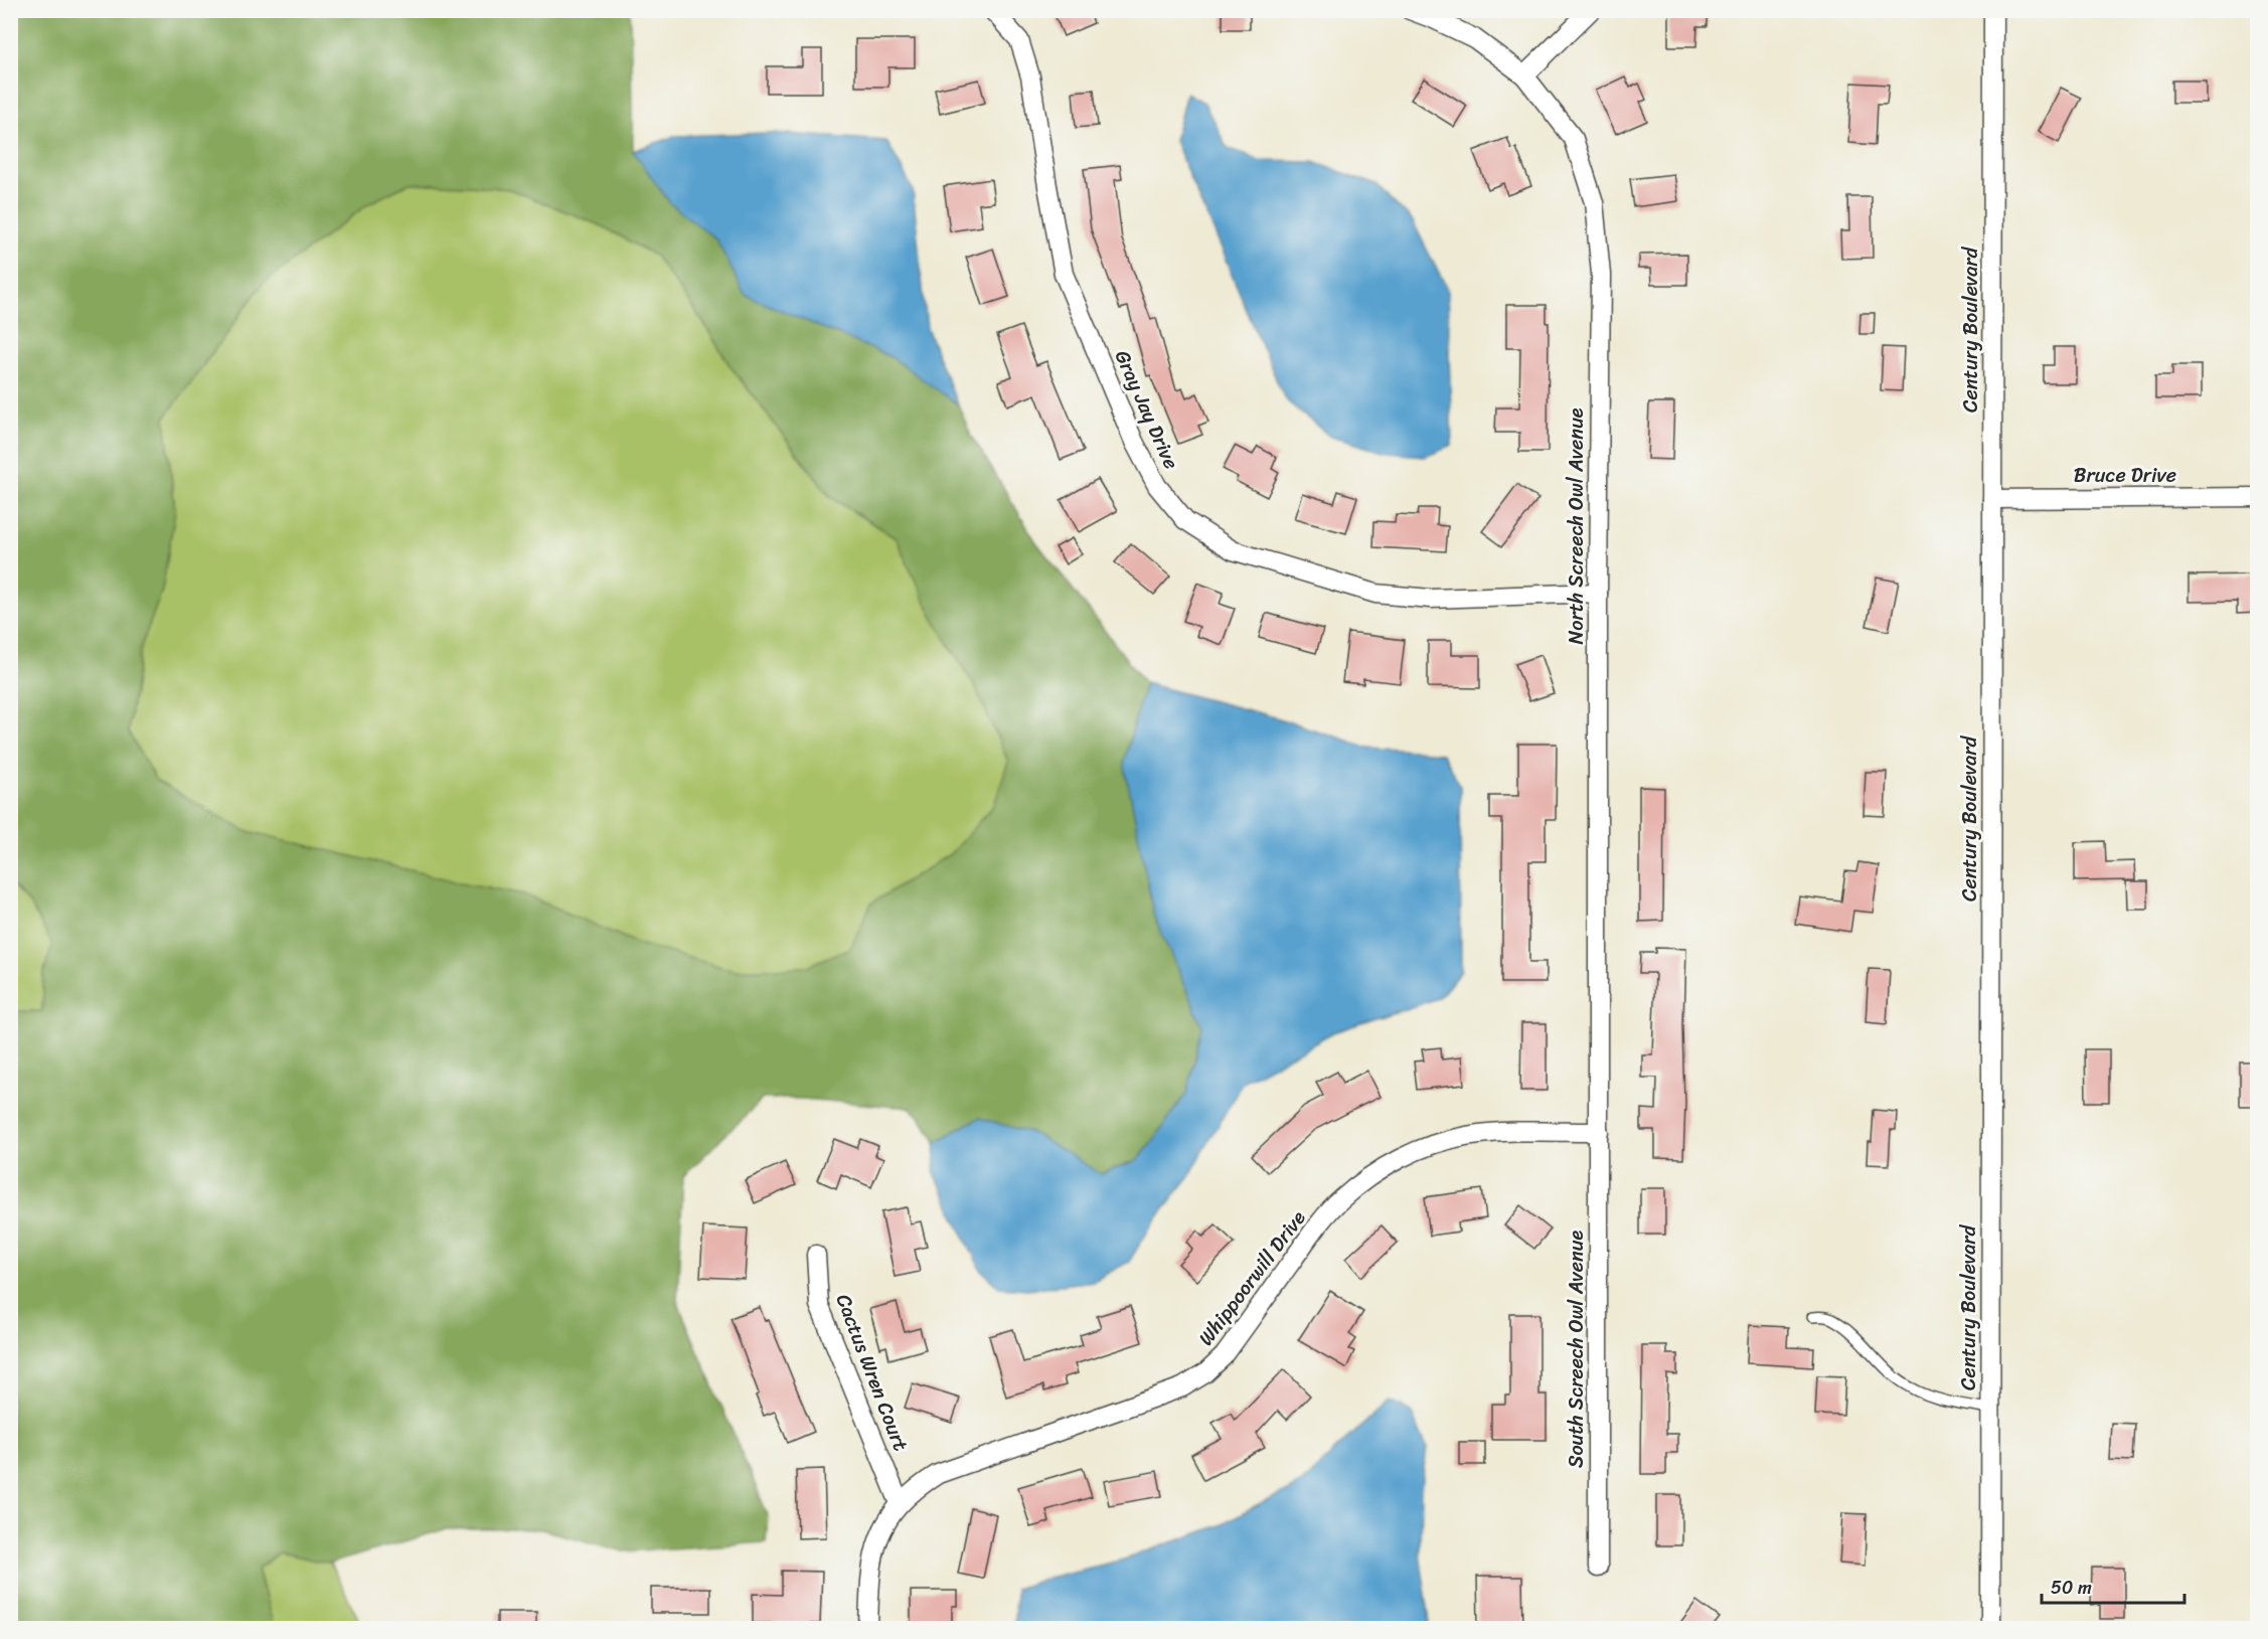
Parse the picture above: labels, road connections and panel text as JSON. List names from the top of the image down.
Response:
{
  "streets": {
    "street": [
      "Century Boulevard",
      "Gray Jay Drive",
      "Bruce Drive",
      "North Screech Owl Avenue",
      "Whippoorwill Drive",
      "South Screech Owl Avenue",
      "Cactus Wren Court"
    ]
  },
  "crossings": [
    ["Century Boulevard", "Bruce Drive"],
    ["Gray Jay Drive", "North Screech Owl Avenue"],
    ["North Screech Owl Avenue", "Whippoorwill Drive"],
    ["North Screech Owl Avenue", "South Screech Owl Avenue"],
    ["Whippoorwill Drive", "South Screech Owl Avenue"],
    ["Whippoorwill Drive", "Cactus Wren Court"]
  ],
  "scale_bar": "50 m"
}
